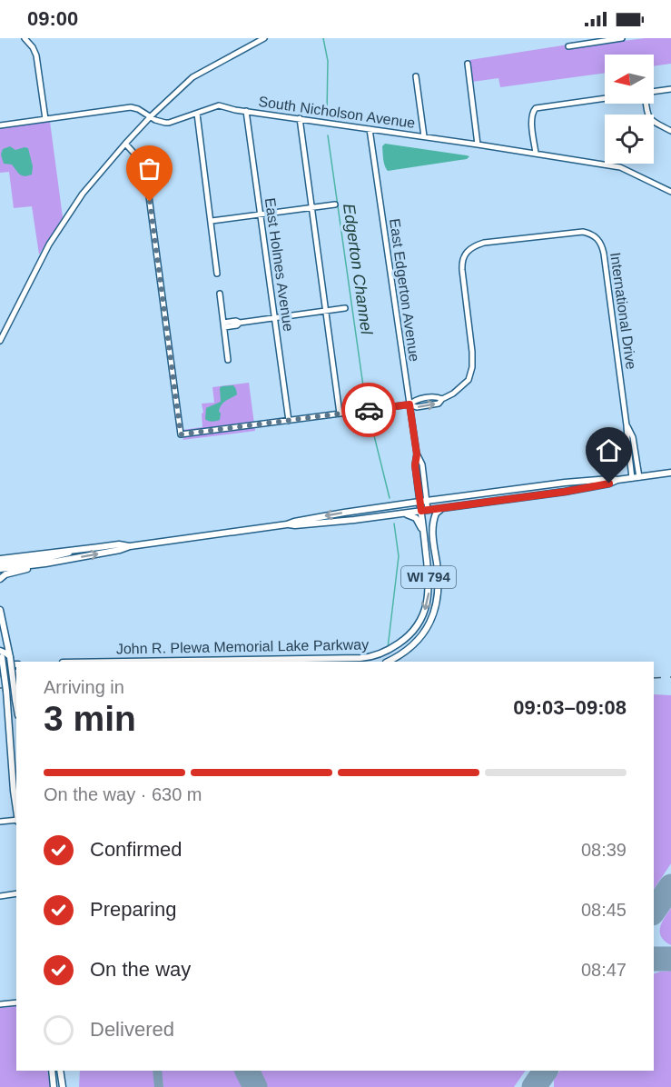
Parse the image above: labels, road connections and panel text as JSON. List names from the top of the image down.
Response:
{
  "streets": {
    "main road": ["WI 794", "John R. Plewa Memorial Lake Parkway"],
    "street": [
      "South Nicholson Avenue",
      "East Holmes Avenue",
      "East Edgerton Avenue",
      "International Drive"
    ]
  },
  "crossings": [
    ["South Nicholson Avenue", "East Holmes Avenue"],
    ["South Nicholson Avenue", "East Edgerton Avenue"],
    ["East Holmes Avenue", "International Drive"],
    ["East Edgerton Avenue", "International Drive"],
    ["East Edgerton Avenue", "John R. Plewa Memorial Lake Parkway"]
  ],
  "one_way": ["John R. Plewa Memorial Lake Parkway"],
  "water": ["Edgerton Channel"],
  "north": "left",
  "page": {
    "status": "09:00",
    "heading": ["3 min", "Arriving in", "09:03–09:08"],
    "bar": "On the way · 630 m",
    "list": [
      ["Confirmed", "08:39"],
      ["Preparing", "08:45"],
      ["On the way", "08:47"],
      "Delivered"
    ]
  }
}
